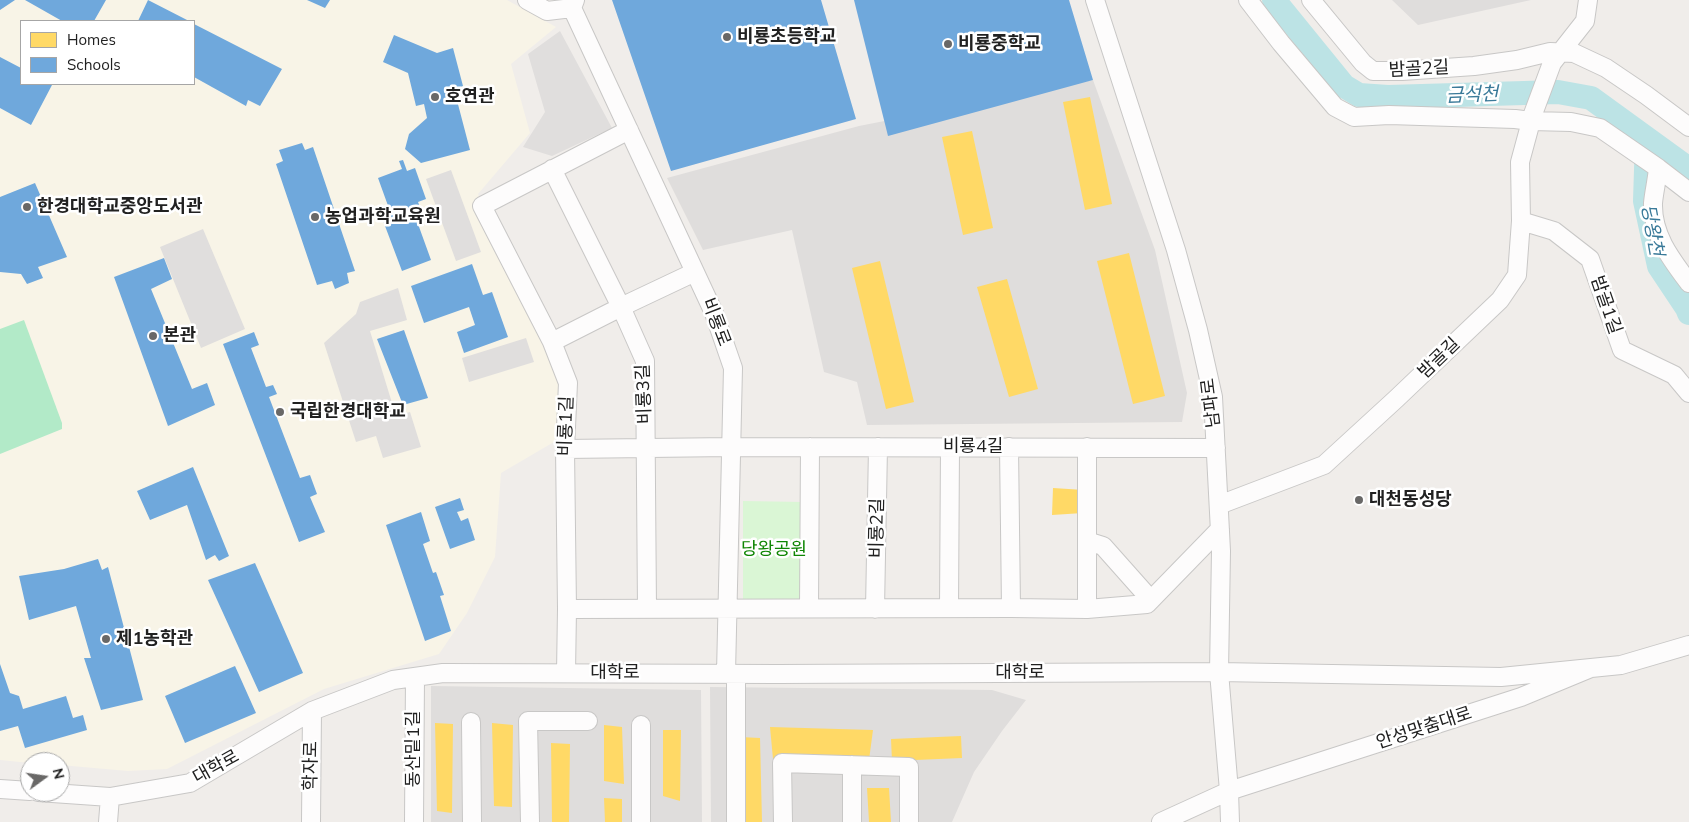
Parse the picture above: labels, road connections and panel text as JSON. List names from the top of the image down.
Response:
{
  "streets": {
    "street": [
      "밤골2길",
      "밤골1길",
      "비룡로",
      "밤골길",
      "비룡3길",
      "남파로",
      "비룡1길",
      "비룡4길",
      "비룡2길",
      "대학로",
      "안성맞춤대로",
      "동산밑1길",
      "학자로"
    ]
  },
  "crossings": [
    ["밤골2길", "밤골길"],
    ["밤골1길", "밤골길"],
    ["비룡로", "비룡1길"],
    ["비룡로", "비룡4길"],
    ["비룡로", "대학로"],
    ["밤골길", "남파로"],
    ["비룡3길", "비룡1길"],
    ["비룡3길", "비룡4길"],
    ["남파로", "비룡4길"],
    ["남파로", "대학로"],
    ["남파로", "안성맞춤대로"],
    ["비룡1길", "비룡4길"],
    ["비룡1길", "대학로"],
    ["비룡4길", "비룡2길"],
    ["대학로", "안성맞춤대로"],
    ["대학로", "동산밑1길"],
    ["대학로", "학자로"]
  ],
  "water": ["금석천", "당왕천"],
  "parks": ["당왕공원"],
  "places": [
    "비룡초등학교",
    "비룡중학교",
    "호연관",
    "한경대학교중앙도서관",
    "농업과학교육원",
    "본관",
    "국립한경대학교",
    "대천동성당",
    "제1농학관"
  ],
  "legend": ["Homes", "Schools"],
  "north": "right"
}
